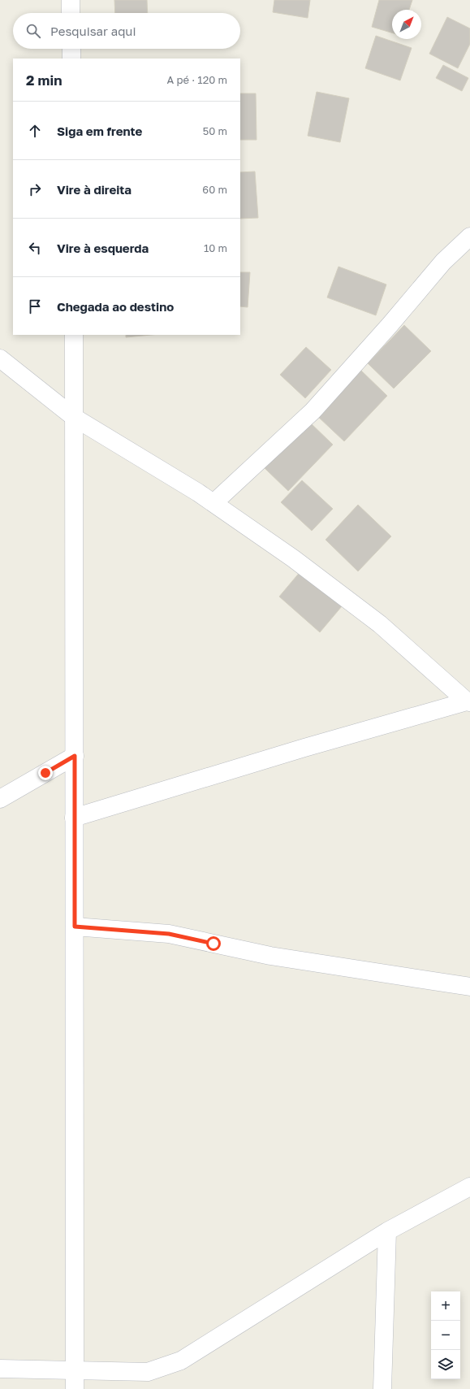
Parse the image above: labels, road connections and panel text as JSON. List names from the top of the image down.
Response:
{
  "north": "top right",
  "page": {
    "search": "Pesquisar aqui",
    "heading": ["2 min", "A pé · 120 m"],
    "list": [
      ["Siga em frente", "50 m"],
      ["Vire à direita", "60 m"],
      ["Vire à esquerda", "10 m"],
      "Chegada ao destino"
    ],
    "map_buttons": ["+", "−"]
  }
}
